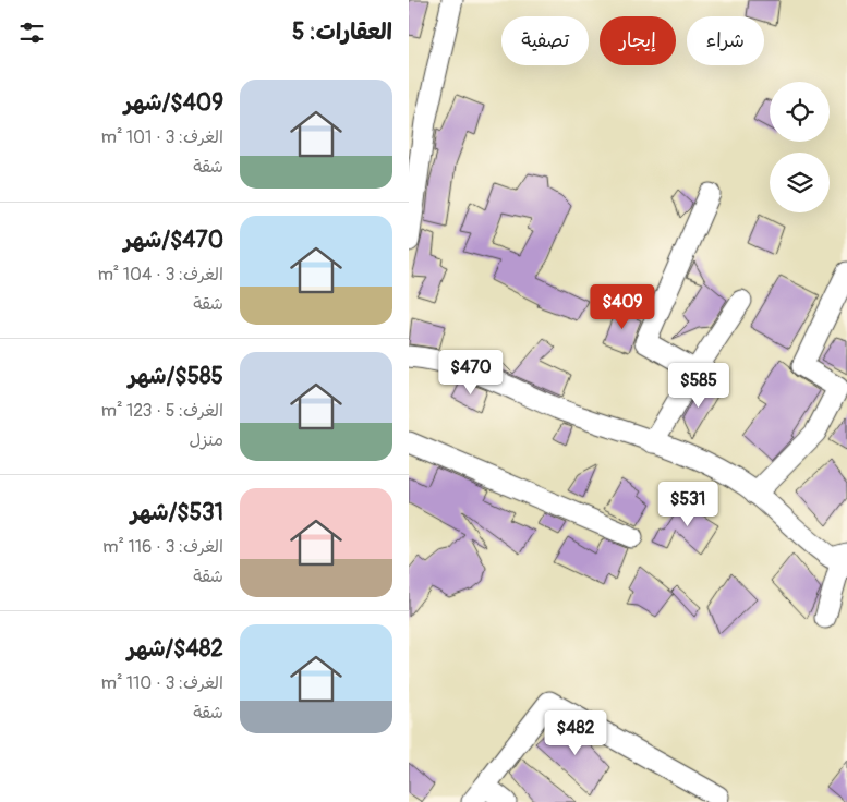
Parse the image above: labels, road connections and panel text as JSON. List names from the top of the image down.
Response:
{
  "page": {
    "heading": "العقارات: 5",
    "chip": ["شراء", "إيجار", "تصفية"],
    "list": [
      {
        "name": "$409/شهر",
        "note": "الغرف: 3 · 101 m² · شقة"
      },
      {
        "name": "$470/شهر",
        "note": "الغرف: 3 · 104 m² · شقة"
      },
      {
        "name": "$585/شهر",
        "note": "الغرف: 5 · 123 m² · منزل"
      },
      {
        "name": "$531/شهر",
        "note": "الغرف: 3 · 116 m² · شقة"
      },
      {
        "name": "$482/شهر",
        "note": "الغرف: 3 · 110 m² · شقة"
      }
    ],
    "price": [
      "$409",
      "$470",
      "$585",
      "$531",
      "$482"
    ]
  }
}
